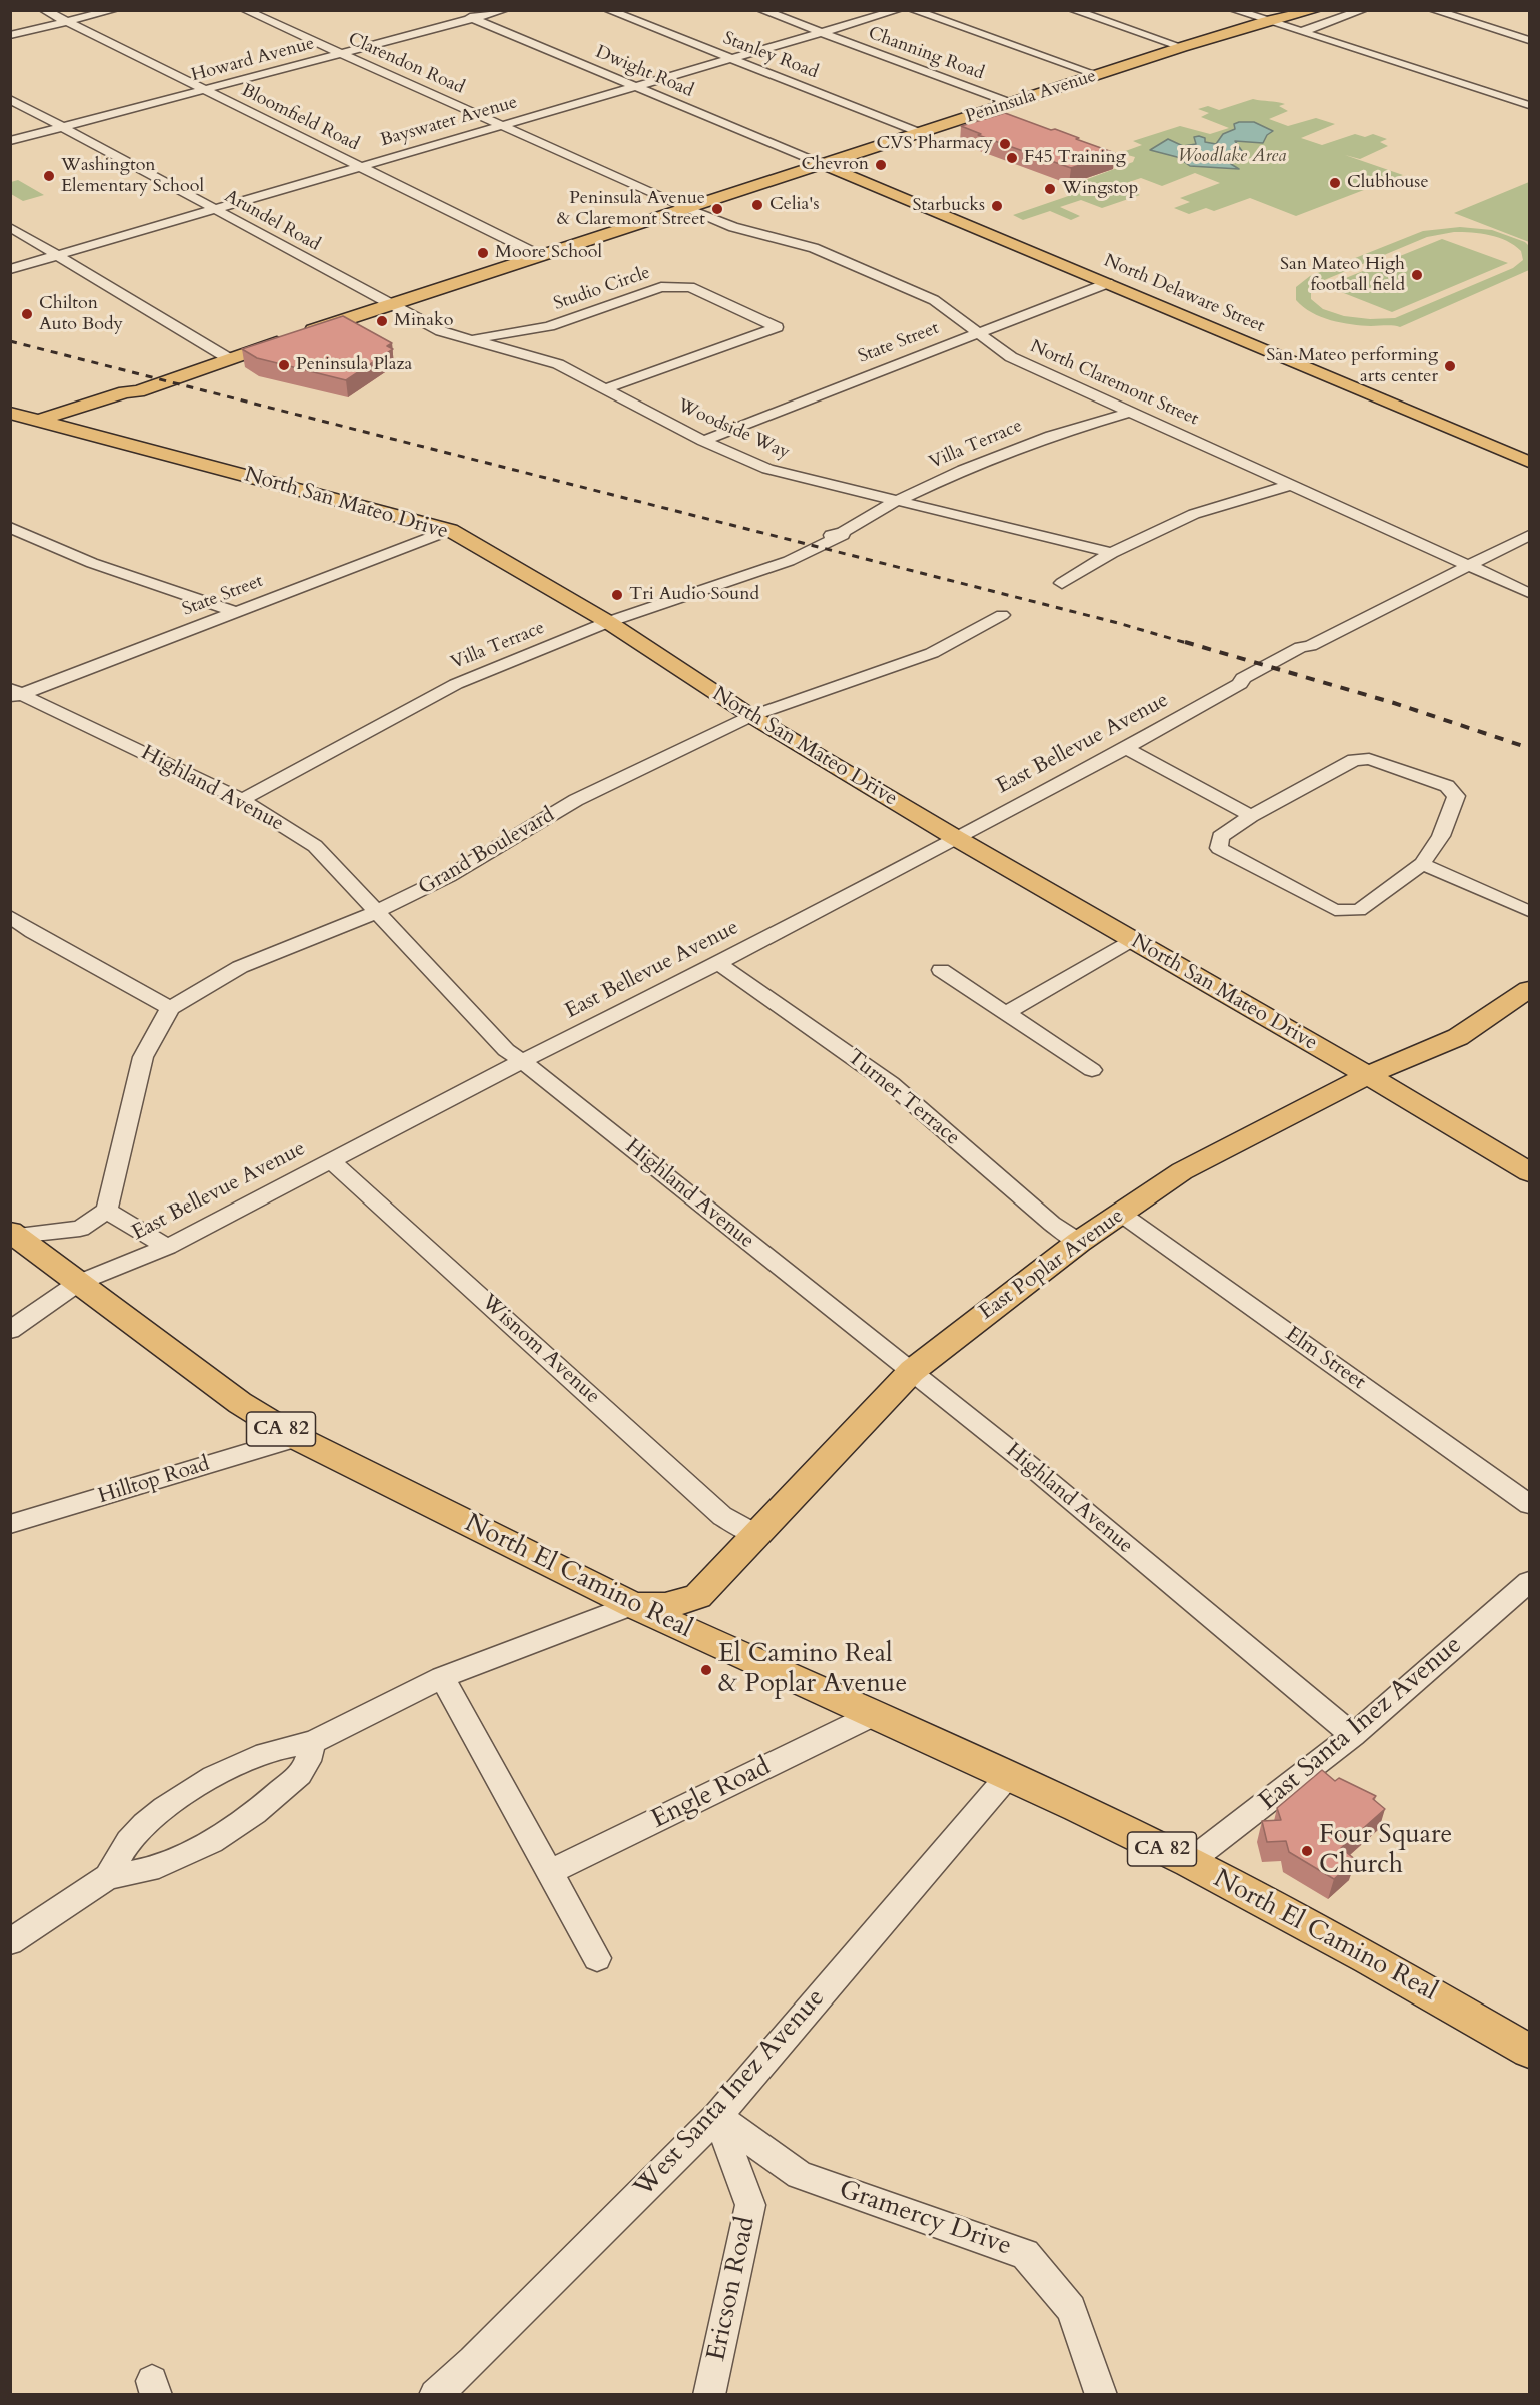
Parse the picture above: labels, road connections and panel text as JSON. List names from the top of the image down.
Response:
{
  "streets": {
    "main road": [
      "Peninsula Avenue",
      "North Delaware Street",
      "North San Mateo Drive",
      "East Poplar Avenue",
      "CA 82",
      "North El Camino Real"
    ],
    "street": [
      "Channing Road",
      "Stanley Road",
      "Howard Avenue",
      "Clarendon Road",
      "Dwight Road",
      "Bloomfield Road",
      "Bayswater Avenue",
      "Arundel Road",
      "Studio Circle",
      "State Street",
      "North Claremont Street",
      "Woodside Way",
      "Villa Terrace",
      "East Bellevue Avenue",
      "Highland Avenue",
      "Grand Boulevard",
      "Turner Terrace",
      "Wisnom Avenue",
      "Elm Street",
      "Hilltop Road",
      "East Santa Inez Avenue",
      "Engle Road",
      "West Santa Inez Avenue",
      "Gramercy Drive",
      "Ericson Road"
    ]
  },
  "crossings": [
    ["Channing Road", "Peninsula Avenue"],
    ["Channing Road", "Bayswater Avenue"],
    ["Stanley Road", "Peninsula Avenue"],
    ["Stanley Road", "Bayswater Avenue"],
    ["Howard Avenue", "Clarendon Road"],
    ["Howard Avenue", "Dwight Road"],
    ["Howard Avenue", "Bloomfield Road"],
    ["Howard Avenue", "Arundel Road"],
    ["Clarendon Road", "Peninsula Avenue"],
    ["Clarendon Road", "Bayswater Avenue"],
    ["Clarendon Road", "North Claremont Street"],
    ["Dwight Road", "Peninsula Avenue"],
    ["Dwight Road", "Bayswater Avenue"],
    ["Dwight Road", "North Delaware Street"],
    ["Peninsula Avenue", "Bloomfield Road"],
    ["Peninsula Avenue", "Arundel Road"],
    ["Peninsula Avenue", "North Delaware Street"],
    ["Peninsula Avenue", "North Claremont Street"],
    ["Peninsula Avenue", "Woodside Way"],
    ["Peninsula Avenue", "North San Mateo Drive"],
    ["Bloomfield Road", "Bayswater Avenue"],
    ["Bayswater Avenue", "Arundel Road"],
    ["Arundel Road", "Woodside Way"],
    ["Studio Circle", "Woodside Way"],
    ["North Delaware Street", "State Street"],
    ["State Street", "North Claremont Street"],
    ["State Street", "Woodside Way"],
    ["State Street", "North San Mateo Drive"],
    ["State Street", "Highland Avenue"],
    ["North Claremont Street", "Villa Terrace"],
    ["North Claremont Street", "East Bellevue Avenue"],
    ["Woodside Way", "Villa Terrace"],
    ["Villa Terrace", "North San Mateo Drive"],
    ["Villa Terrace", "Highland Avenue"],
    ["North San Mateo Drive", "East Bellevue Avenue"],
    ["North San Mateo Drive", "Grand Boulevard"],
    ["North San Mateo Drive", "East Poplar Avenue"],
    ["East Bellevue Avenue", "Highland Avenue"],
    ["East Bellevue Avenue", "Turner Terrace"],
    ["East Bellevue Avenue", "Wisnom Avenue"],
    ["East Bellevue Avenue", "North El Camino Real"],
    ["Highland Avenue", "Grand Boulevard"],
    ["Highland Avenue", "East Poplar Avenue"],
    ["Highland Avenue", "East Santa Inez Avenue"],
    ["Turner Terrace", "East Poplar Avenue"],
    ["East Poplar Avenue", "Wisnom Avenue"],
    ["East Poplar Avenue", "Elm Street"],
    ["East Poplar Avenue", "North El Camino Real"],
    ["Hilltop Road", "North El Camino Real"],
    ["North El Camino Real", "East Santa Inez Avenue"],
    ["North El Camino Real", "Engle Road"],
    ["North El Camino Real", "West Santa Inez Avenue"],
    ["West Santa Inez Avenue", "Gramercy Drive"],
    ["West Santa Inez Avenue", "Ericson Road"],
    ["Gramercy Drive", "Ericson Road"]
  ],
  "parks": ["Woodlake Area"],
  "places": [
    "CVS Pharmacy",
    "F45 Training",
    "Chevron",
    "Washington Elementary School",
    "Clubhouse",
    "Wingstop",
    "Celia's",
    "Starbucks",
    "Peninsula Avenue & Claremont Street",
    "Moore School",
    "San Mateo High football field",
    "Chilton Auto Body",
    "Minako",
    "Peninsula Plaza",
    "San Mateo performing arts center",
    "Tri Audio Sound",
    "El Camino Real & Poplar Avenue",
    "Four Square Church"
  ]
}
